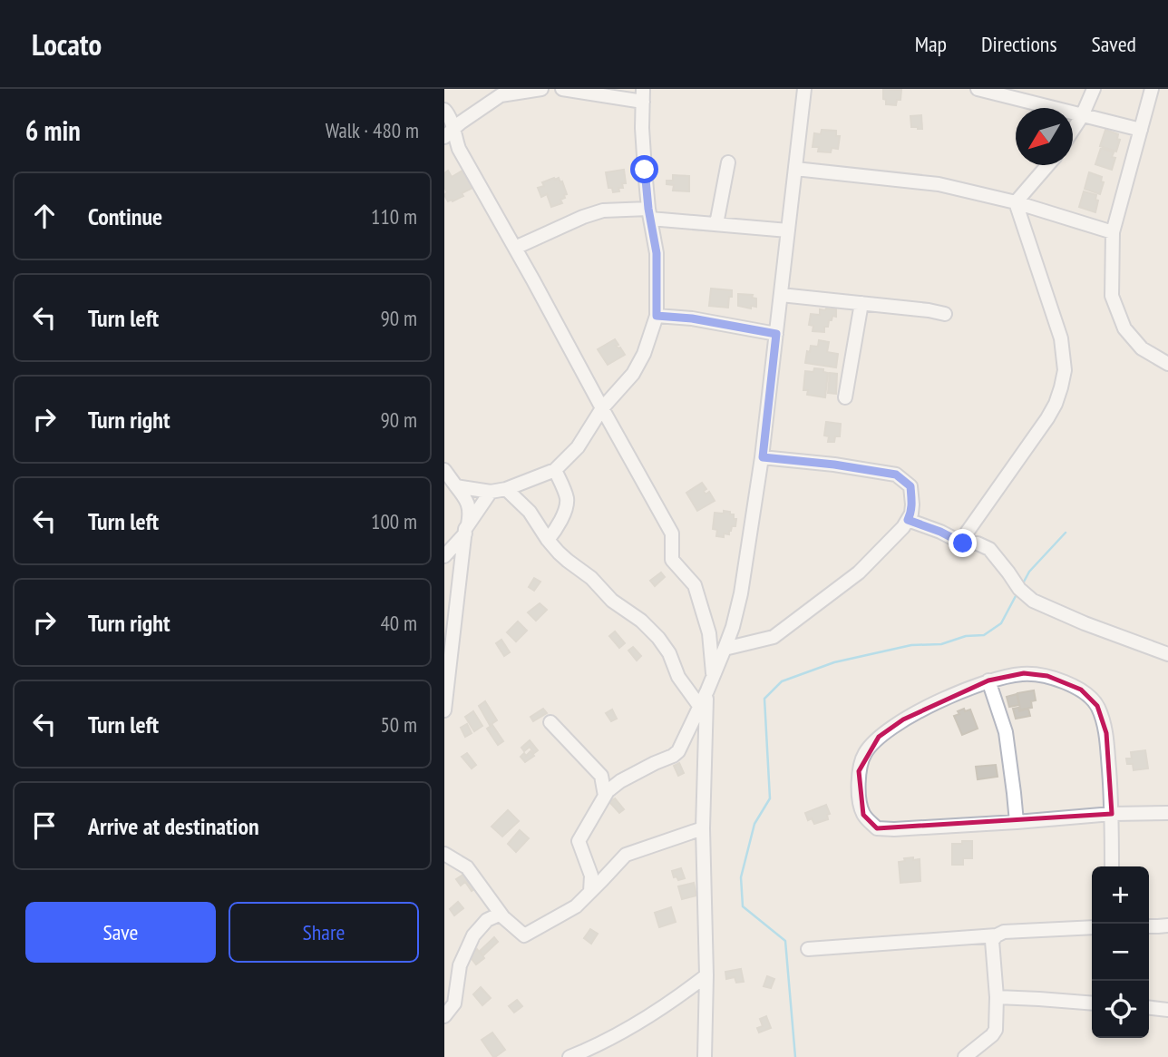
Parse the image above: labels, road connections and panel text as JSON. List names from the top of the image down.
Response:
{
  "north": "bottom left",
  "page": {
    "header": "Locato",
    "nav": ["Map", "Directions", "Saved"],
    "heading": ["6 min", "Walk · 480 m"],
    "list": [
      ["Continue", "110 m"],
      ["Turn left", "90 m"],
      ["Turn right", "90 m"],
      ["Turn left", "100 m"],
      ["Turn right", "40 m"],
      ["Turn left", "50 m"],
      "Arrive at destination"
    ],
    "map_buttons": ["+", "−"],
    "buttons": ["Save", "Share"]
  }
}
